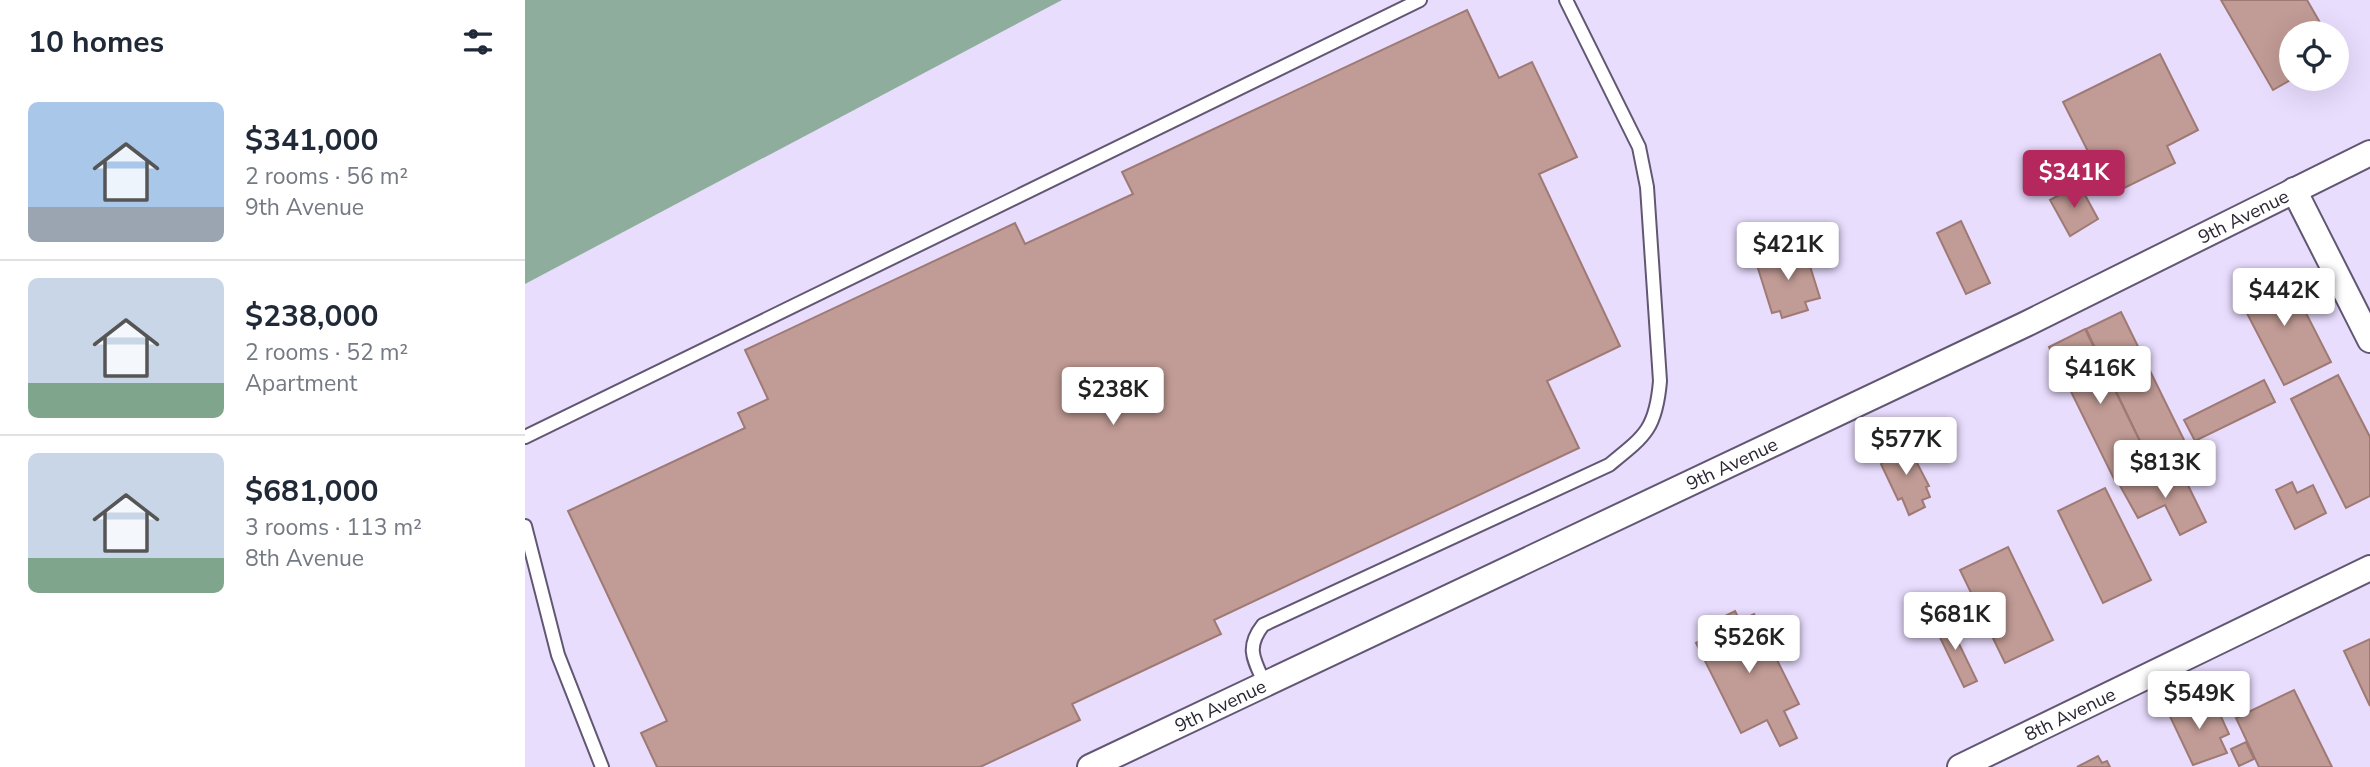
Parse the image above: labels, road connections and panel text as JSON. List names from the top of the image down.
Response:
{
  "streets": {
    "street": ["9th Avenue", "8th Avenue"]
  },
  "page": {
    "heading": "10 homes",
    "list": [
      {
        "name": "$341,000",
        "note": "2 rooms · 56 m² · 9th Avenue"
      },
      {
        "name": "$238,000",
        "note": "2 rooms · 52 m² · Apartment"
      },
      {
        "name": "$681,000",
        "note": "3 rooms · 113 m² · 8th Avenue"
      }
    ],
    "price": [
      "$341K",
      "$421K",
      "$442K",
      "$416K",
      "$238K",
      "$577K",
      "$813K",
      "$681K",
      "$526K",
      "$549K"
    ]
  }
}
